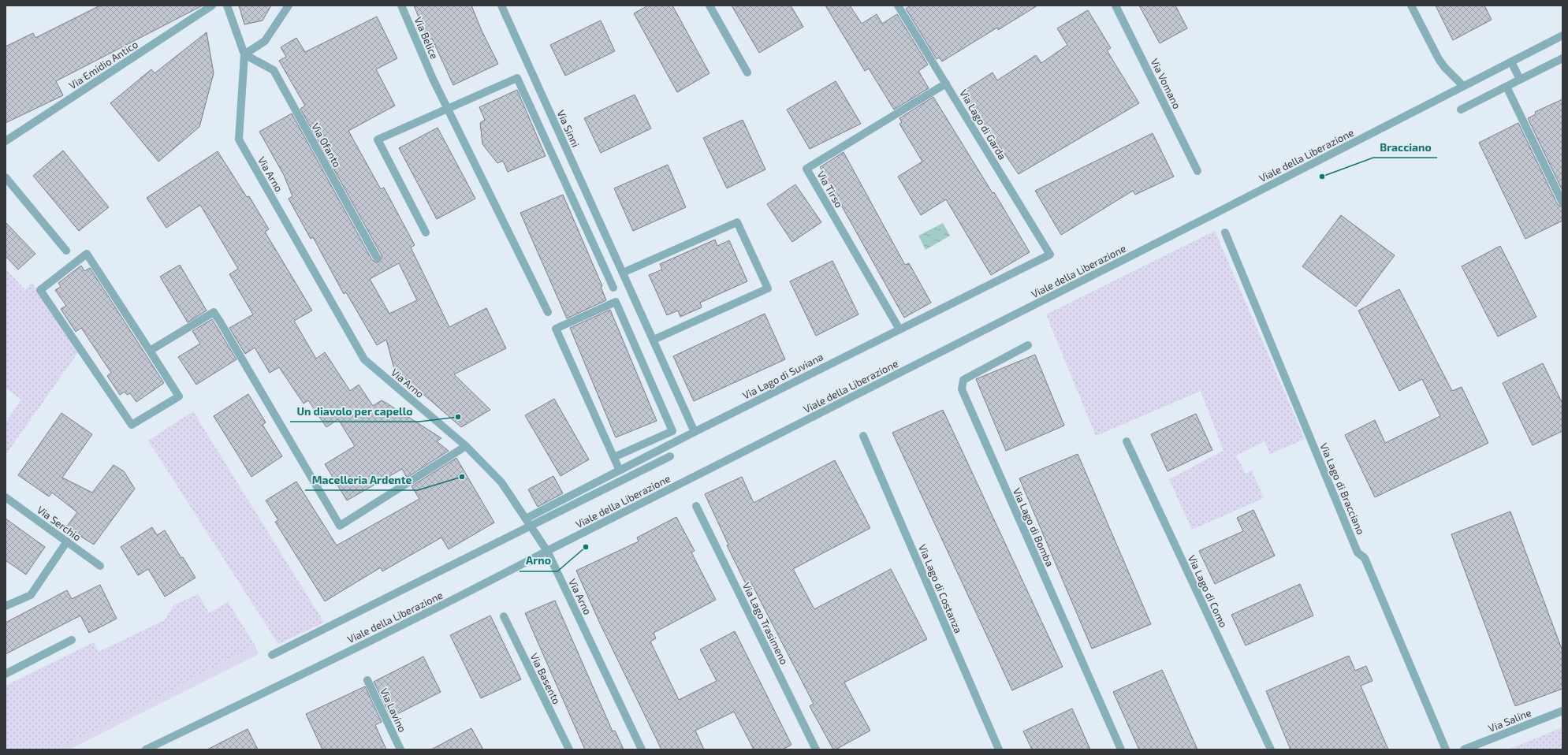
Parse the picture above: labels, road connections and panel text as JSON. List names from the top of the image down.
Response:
{
  "streets": {
    "street": [
      "Via Belice",
      "Via Emidio Antico",
      "Via Vomano",
      "Via Lago di Garda",
      "Via Sinni",
      "Via Ofanto",
      "Viale della Liberazione",
      "Via Arno",
      "Via Tirso",
      "Via Lago di Suviana",
      "Via Lago di Bracciano",
      "Via Serchio",
      "Via Lago di Bomba",
      "Via Lago di Costanza",
      "Via Lago di Como",
      "Via Lago Trasimeno",
      "Via Basento",
      "Via Lavino",
      "Via Saline"
    ]
  },
  "crossings": [
    ["Via Lago di Garda", "Via Tirso"],
    ["Via Lago di Garda", "Via Lago di Suviana"],
    ["Via Sinni", "Via Lago di Suviana"],
    ["Via Ofanto", "Via Arno"],
    ["Viale della Liberazione", "Via Arno"],
    ["Viale della Liberazione", "Via Lago di Suviana"],
    ["Via Arno", "Via Lago di Suviana"],
    ["Via Tirso", "Via Lago di Suviana"]
  ],
  "places": [
    "Bracciano",
    "Un diavolo per capello",
    "Macelleria Ardente",
    "Arno"
  ]
}
